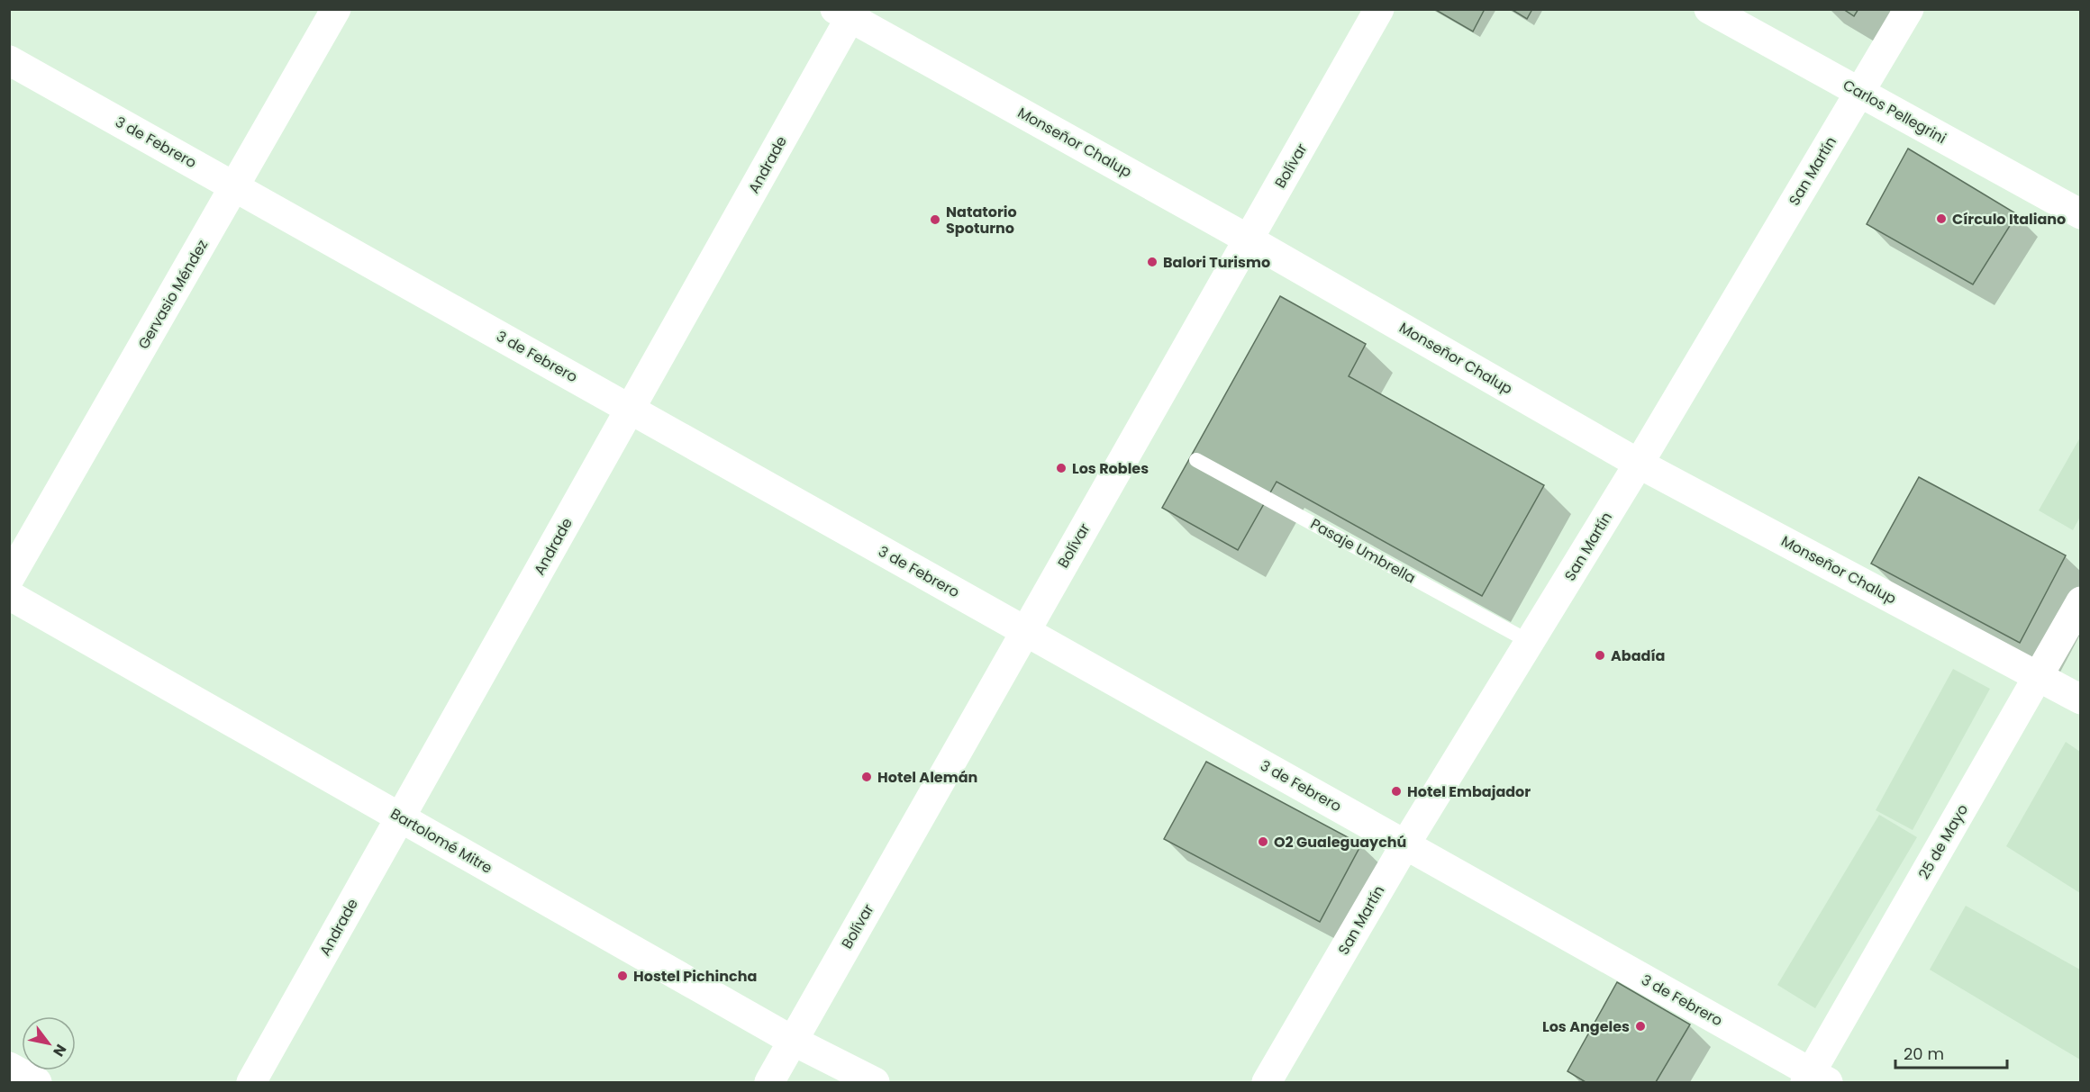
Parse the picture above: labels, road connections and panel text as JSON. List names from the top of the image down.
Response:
{
  "streets": {
    "street": [
      "Carlos Pellegrini",
      "3 de Febrero",
      "Monseñor Chalup",
      "Andrade",
      "Bolívar",
      "San Martín",
      "Gervasio Méndez",
      "Bartolomé Mitre",
      "25 de Mayo"
    ],
    "lane": ["Pasaje Umbrella"]
  },
  "crossings": [
    ["Carlos Pellegrini", "San Martín"],
    ["3 de Febrero", "Andrade"],
    ["3 de Febrero", "Bolívar"],
    ["3 de Febrero", "San Martín"],
    ["3 de Febrero", "Gervasio Méndez"],
    ["3 de Febrero", "25 de Mayo"],
    ["Monseñor Chalup", "Andrade"],
    ["Monseñor Chalup", "Bolívar"],
    ["Monseñor Chalup", "San Martín"],
    ["Monseñor Chalup", "25 de Mayo"],
    ["Andrade", "Bartolomé Mitre"],
    ["Bolívar", "Bartolomé Mitre"],
    ["San Martín", "Pasaje Umbrella"]
  ],
  "places": [
    "Círculo Italiano",
    "Natatorio Spoturno",
    "Balori Turismo",
    "Los Robles",
    "Abadía",
    "Hotel Alemán",
    "Hotel Embajador",
    "O2 Gualeguaychú",
    "Hostel Pichincha",
    "Los Angeles"
  ],
  "scale_bar": "20 m",
  "north": "bottom right"
}
